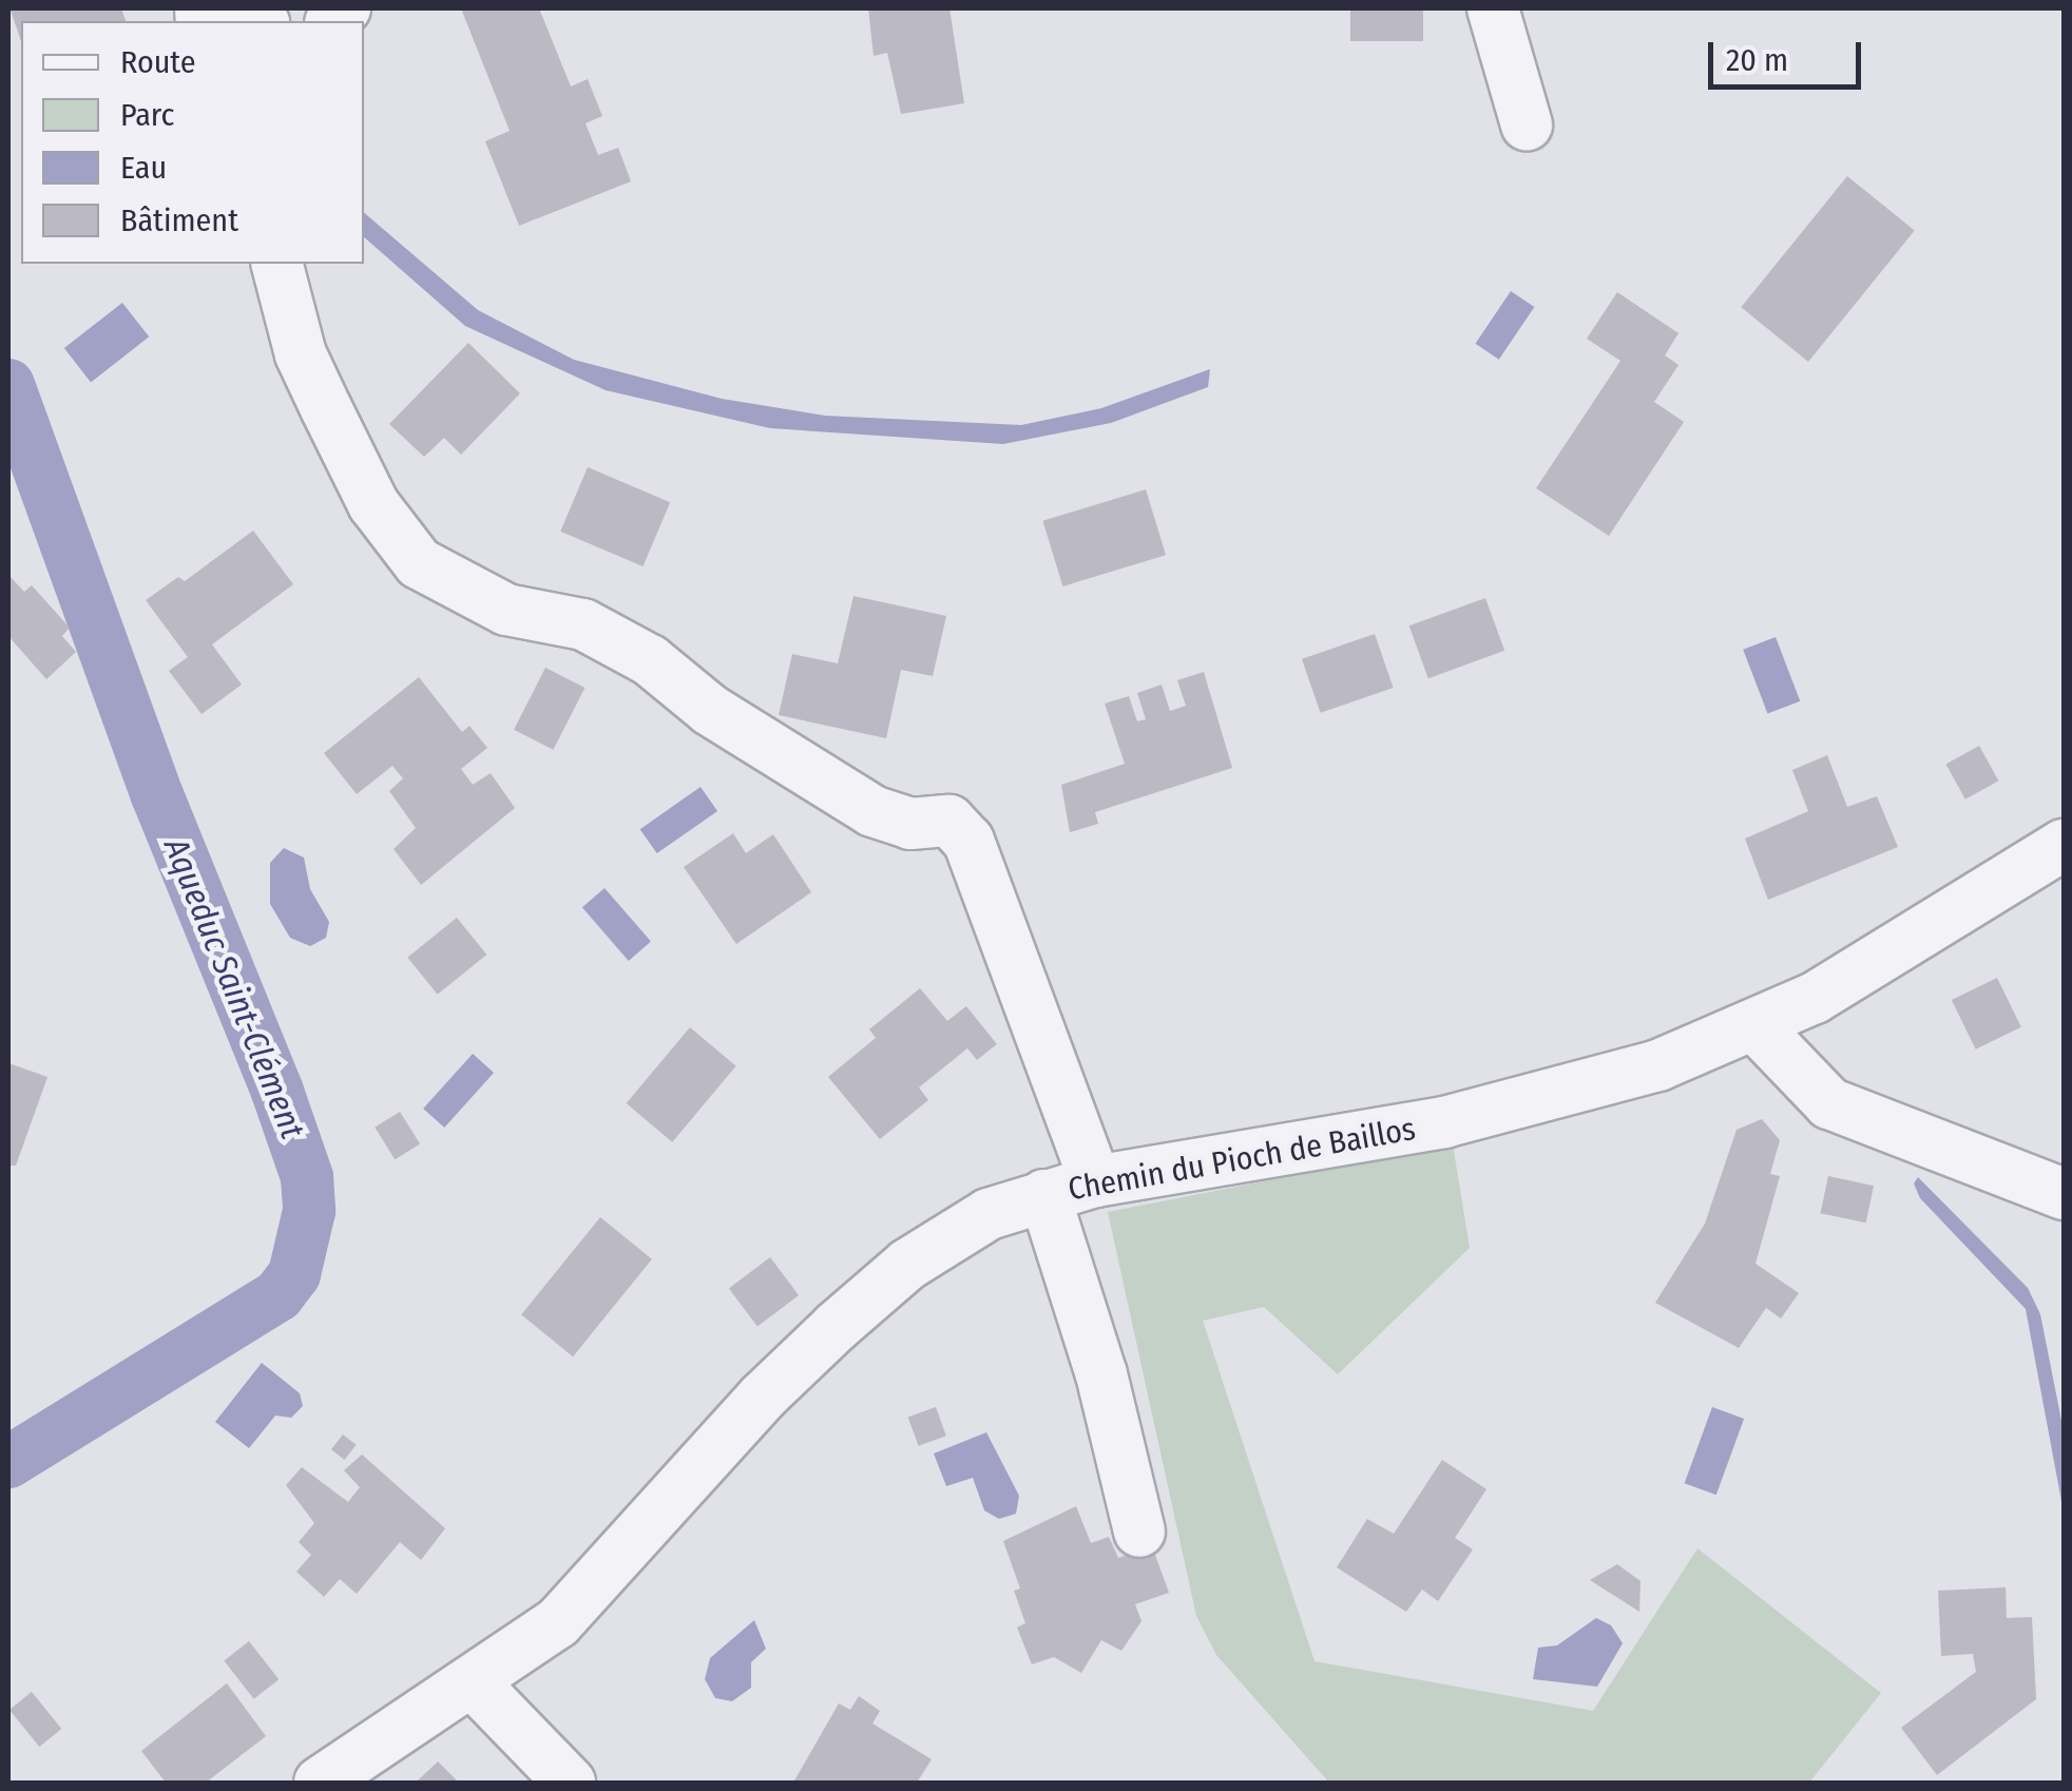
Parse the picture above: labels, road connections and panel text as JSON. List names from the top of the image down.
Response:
{
  "streets": {
    "street": ["Chemin du Pioch de Baillos"]
  },
  "water": ["Aqueduc Saint-Clément"],
  "legend": [
    "Route",
    "Parc",
    "Eau",
    "Bâtiment"
  ],
  "scale_bar": "20 m"
}
